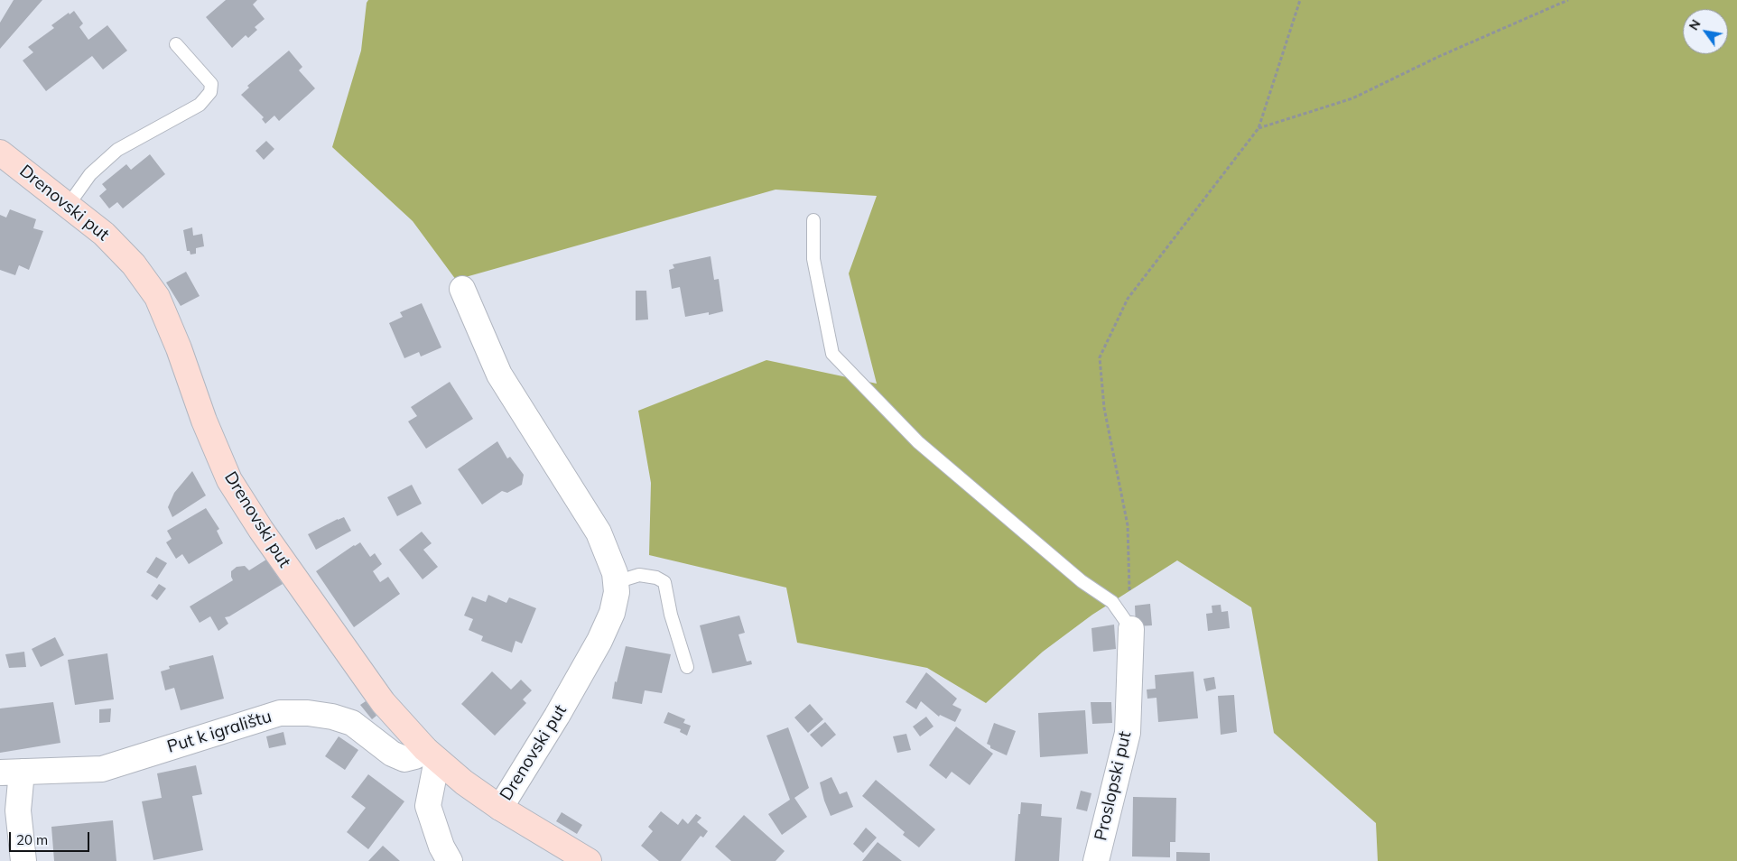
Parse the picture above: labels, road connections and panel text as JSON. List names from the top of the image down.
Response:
{
  "streets": {
    "main road": ["Drenovski put"],
    "street": ["Put k igralištu", "Proslopski put"]
  },
  "crossings": [
    ["Drenovski put", "Put k igralištu"]
  ],
  "scale_bar": "20 m",
  "north": "top left"
}
